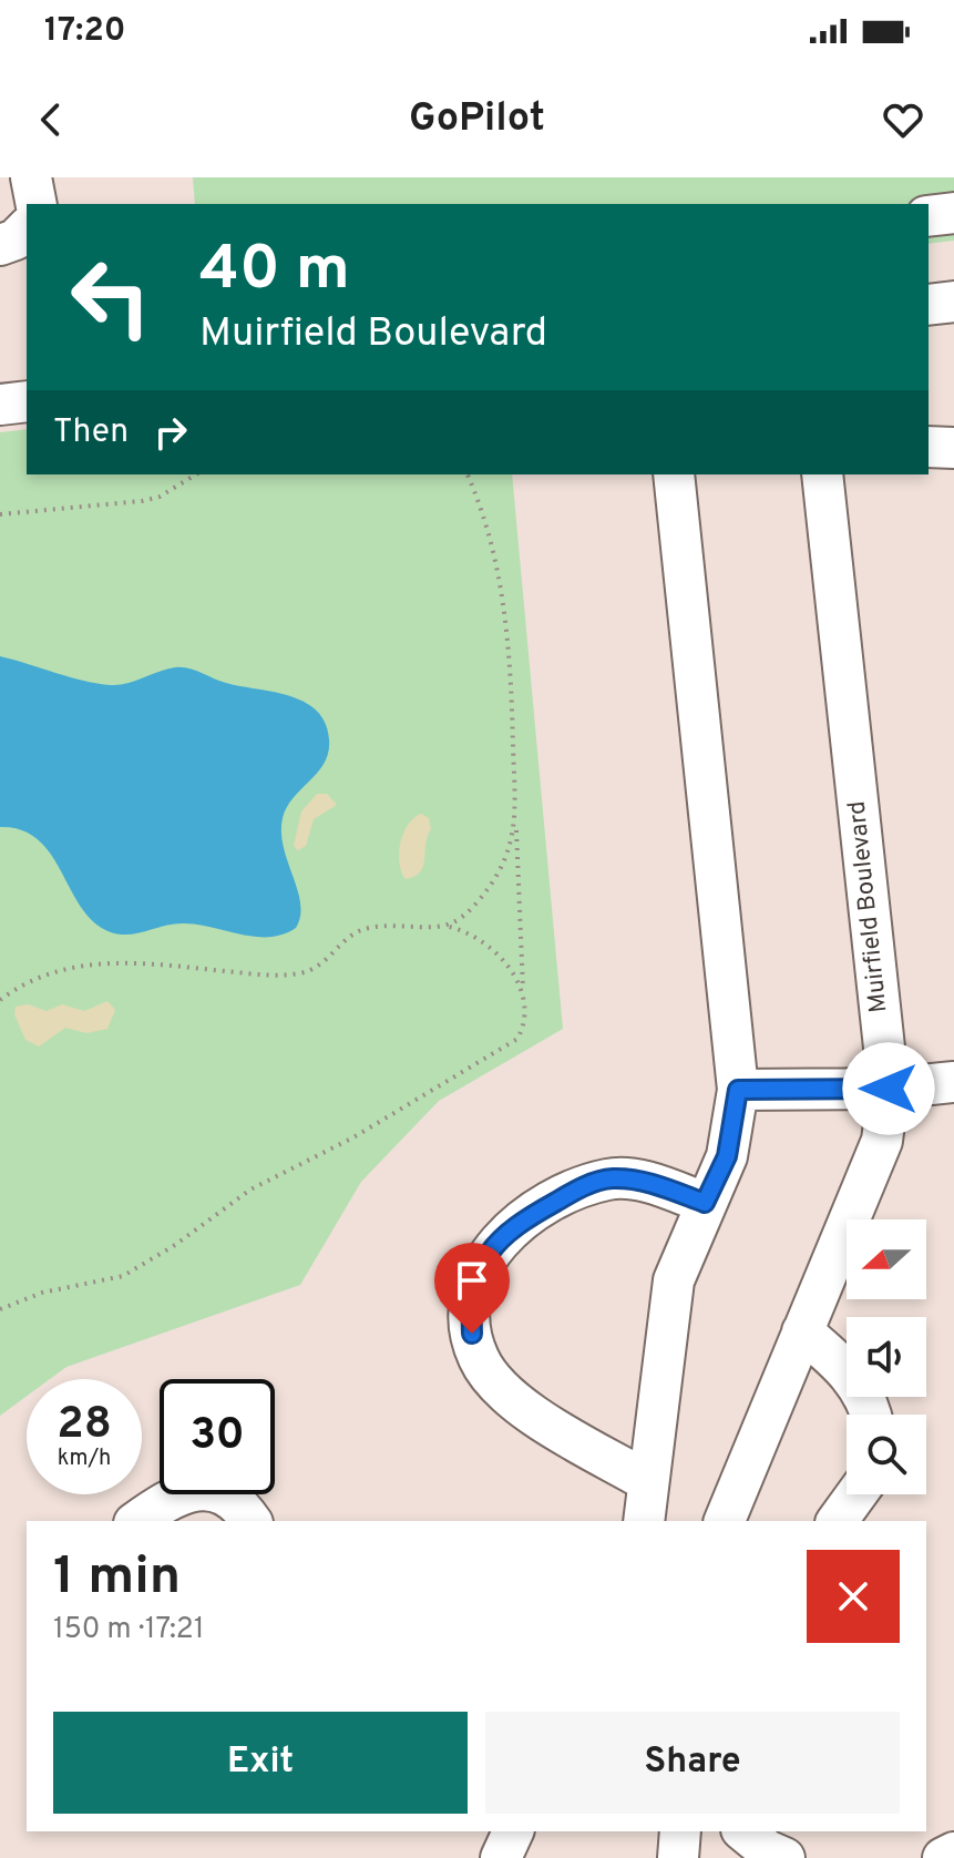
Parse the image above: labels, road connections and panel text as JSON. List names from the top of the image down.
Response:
{
  "streets": {
    "street": ["Muirfield Boulevard"]
  },
  "north": "left",
  "page": {
    "status": "17:20",
    "header": "GoPilot",
    "turn": ["40 m", "Muirfield Boulevard"],
    "then": "Then",
    "speed": "28 km/h",
    "limit": "30",
    "heading": ["1 min", "150 m · 17:21"],
    "buttons": ["Exit", "Share"]
  }
}
